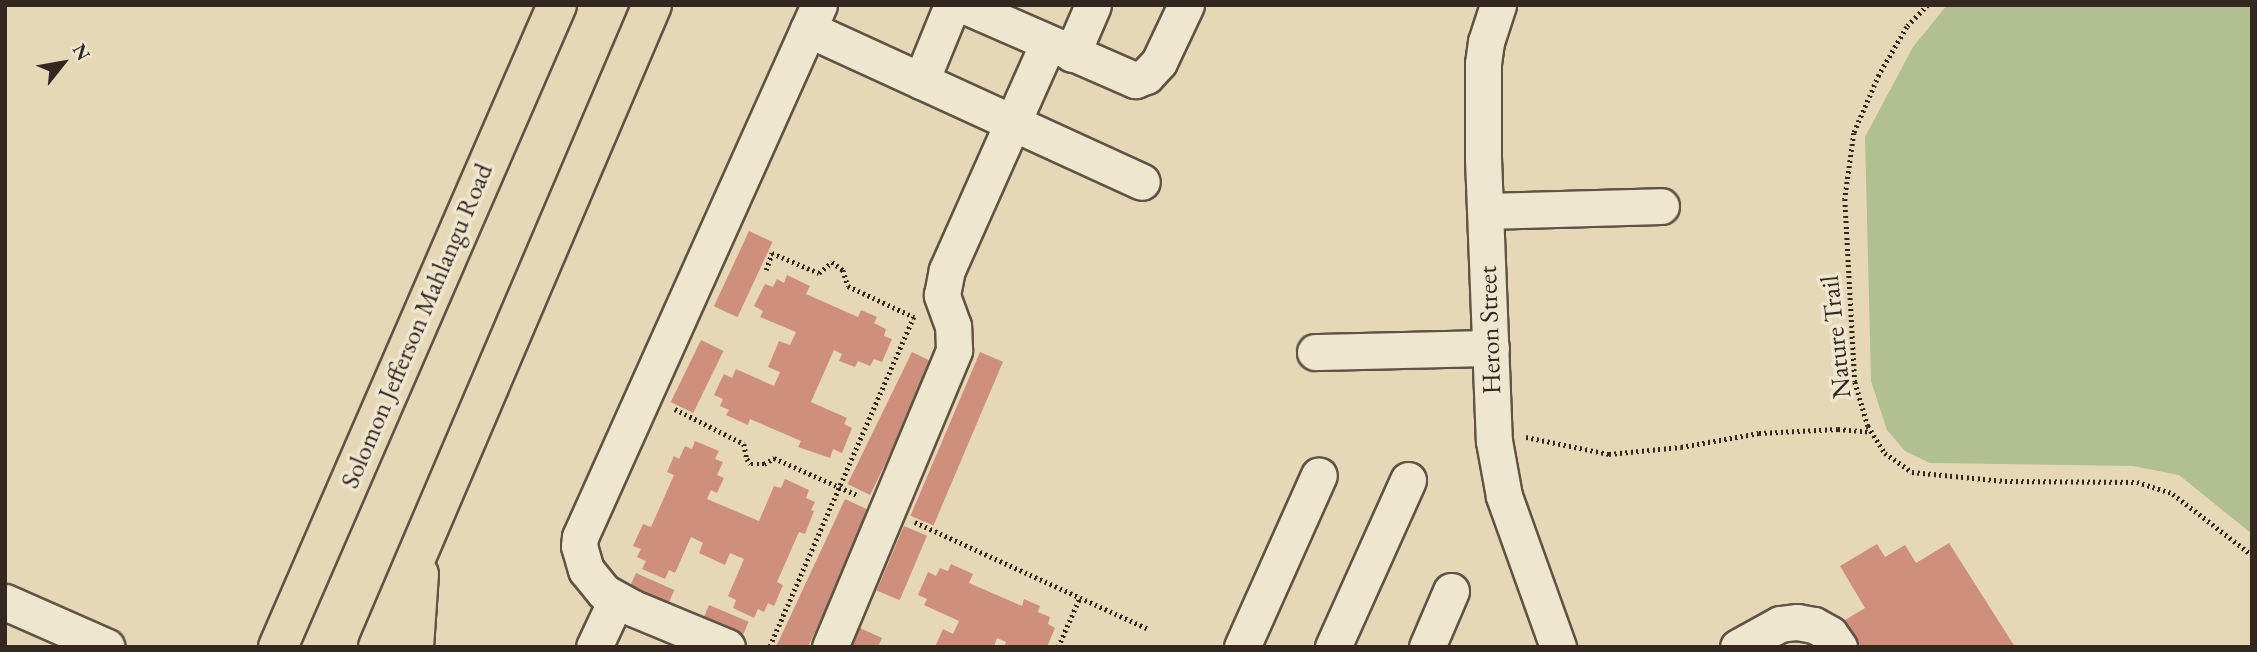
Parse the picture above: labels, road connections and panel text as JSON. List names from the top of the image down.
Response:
{
  "streets": {
    "main road": ["Solomon Jefferson Mahlangu Road"],
    "street": ["Heron Street"],
    "path": ["Nature Trail"]
  },
  "north": "top right"
}
